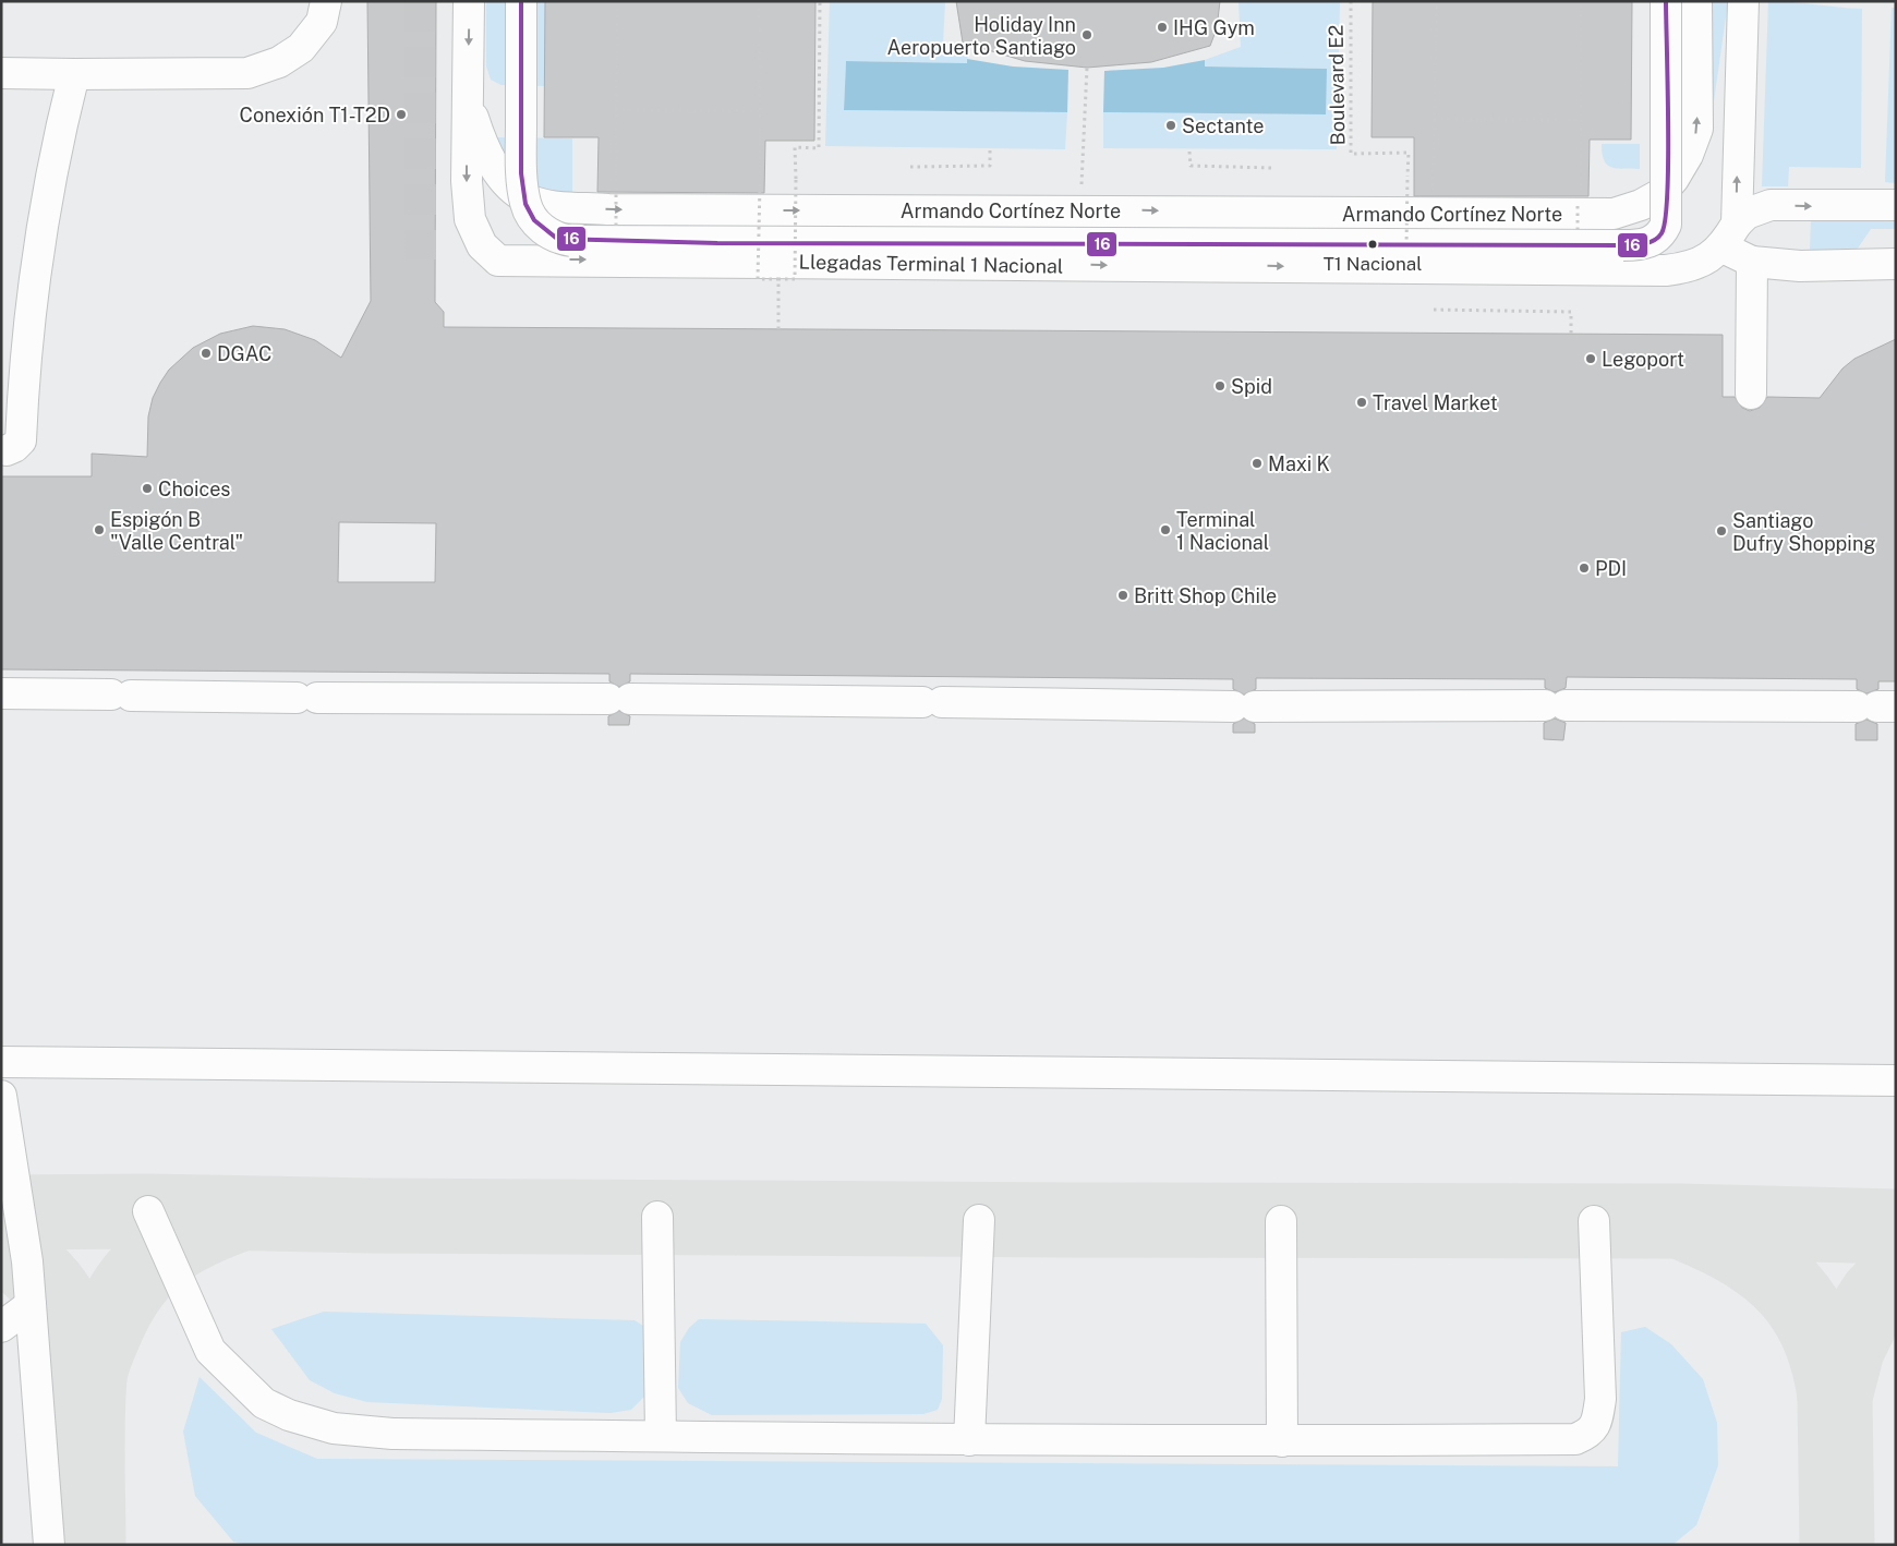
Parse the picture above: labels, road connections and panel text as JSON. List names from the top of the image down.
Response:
{
  "streets": {
    "main road": ["Armando Cortínez Norte", "Llegadas Terminal 1 Nacional"],
    "path": ["Boulevard E2"]
  },
  "crossings": [
    ["Armando Cortínez Norte", "Llegadas Terminal 1 Nacional"]
  ],
  "places": [
    "IHG Gym",
    "Holiday Inn Aeropuerto Santiago",
    "Conexión T1-T2D",
    "Sectante",
    "T1 Nacional",
    "DGAC",
    "Legoport",
    "Spid",
    "Travel Market",
    "Maxi K",
    "Choices",
    "Espigón B \"Valle Central\"",
    "Terminal 1 Nacional",
    "Santiago Dufry Shopping",
    "PDI",
    "Britt Shop Chile"
  ],
  "lines": ["transit line 16"]
}
